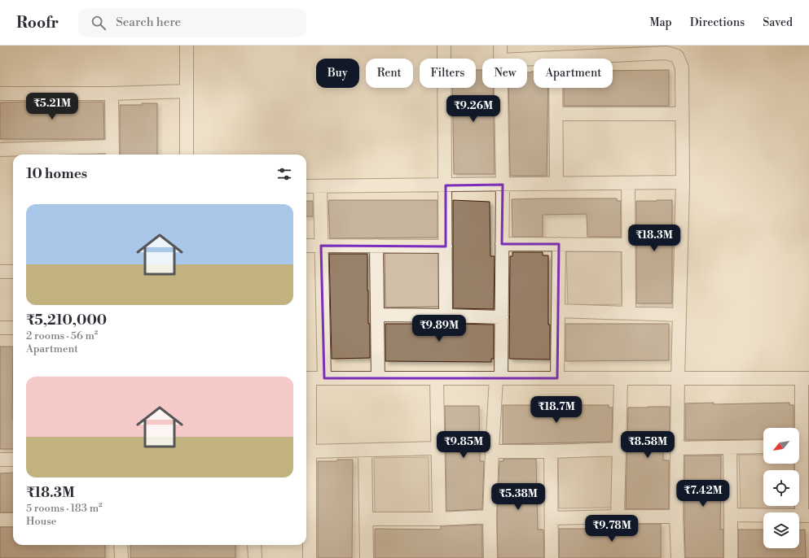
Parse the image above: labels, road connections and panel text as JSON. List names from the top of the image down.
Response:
{
  "north": "bottom left",
  "page": {
    "header": "Roofr",
    "search": "Search here",
    "nav": ["Map", "Directions", "Saved"],
    "chip": [
      "Buy",
      "Rent",
      "Filters",
      "New",
      "Apartment"
    ],
    "price": [
      "₹5.21M",
      "₹9.26M",
      "₹18.3M",
      "₹9.89M",
      "₹18.7M",
      "₹9.85M",
      "₹8.58M",
      "₹7.42M",
      "₹5.38M",
      "₹9.78M"
    ],
    "heading": "10 homes",
    "list": [
      {
        "name": "₹5,210,000",
        "note": "2 rooms · 56 m² · Apartment"
      },
      {
        "name": "₹18.3M",
        "note": "5 rooms · 183 m² · House"
      }
    ]
  }
}
